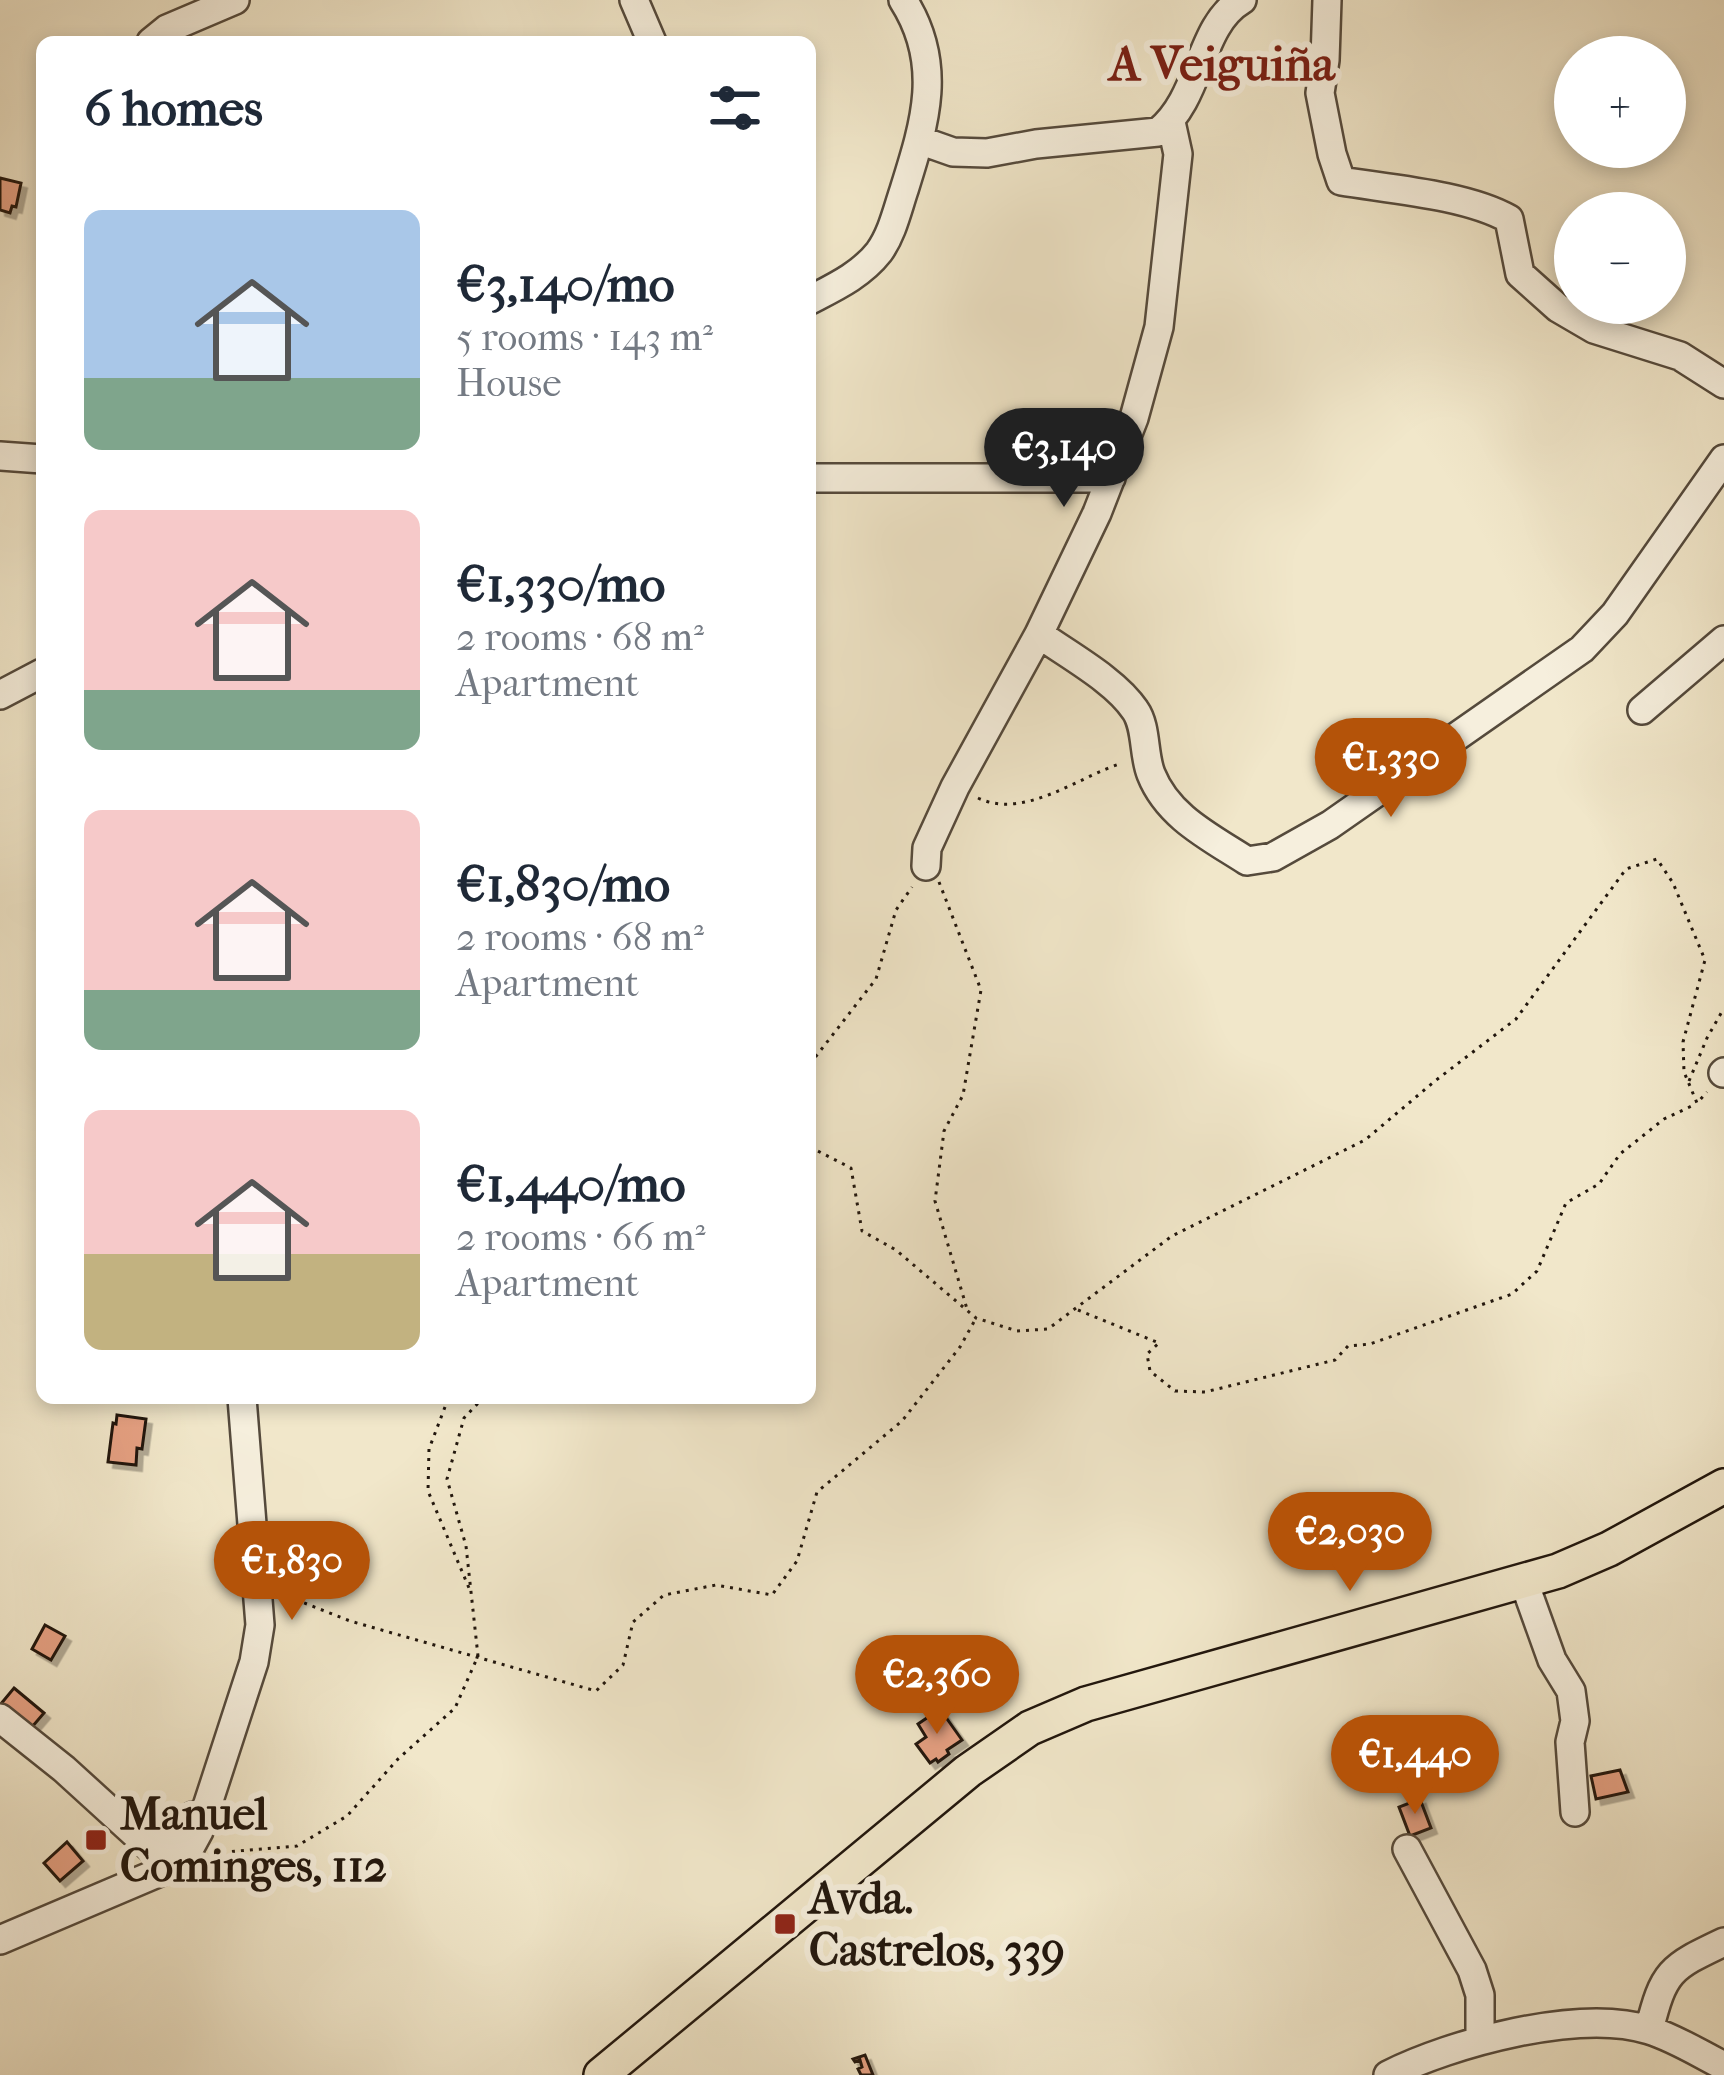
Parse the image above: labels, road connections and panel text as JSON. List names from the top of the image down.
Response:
{
  "districts": ["A Veiguiña"],
  "places": {
    "transit": ["Manuel Cominges, 112", "Avda. Castrelos, 339"]
  },
  "page": {
    "map_buttons": ["+", "−"],
    "heading": "6 homes",
    "list": [
      {
        "name": "€3,140/mo",
        "note": "5 rooms · 143 m² · House"
      },
      {
        "name": "€1,330/mo",
        "note": "2 rooms · 68 m² · Apartment"
      },
      {
        "name": "€1,830/mo",
        "note": "2 rooms · 68 m² · Apartment"
      },
      {
        "name": "€1,440/mo",
        "note": "2 rooms · 66 m² · Apartment"
      }
    ],
    "price": [
      "€3,140",
      "€1,330",
      "€2,030",
      "€1,830",
      "€2,360",
      "€1,440"
    ]
  }
}
